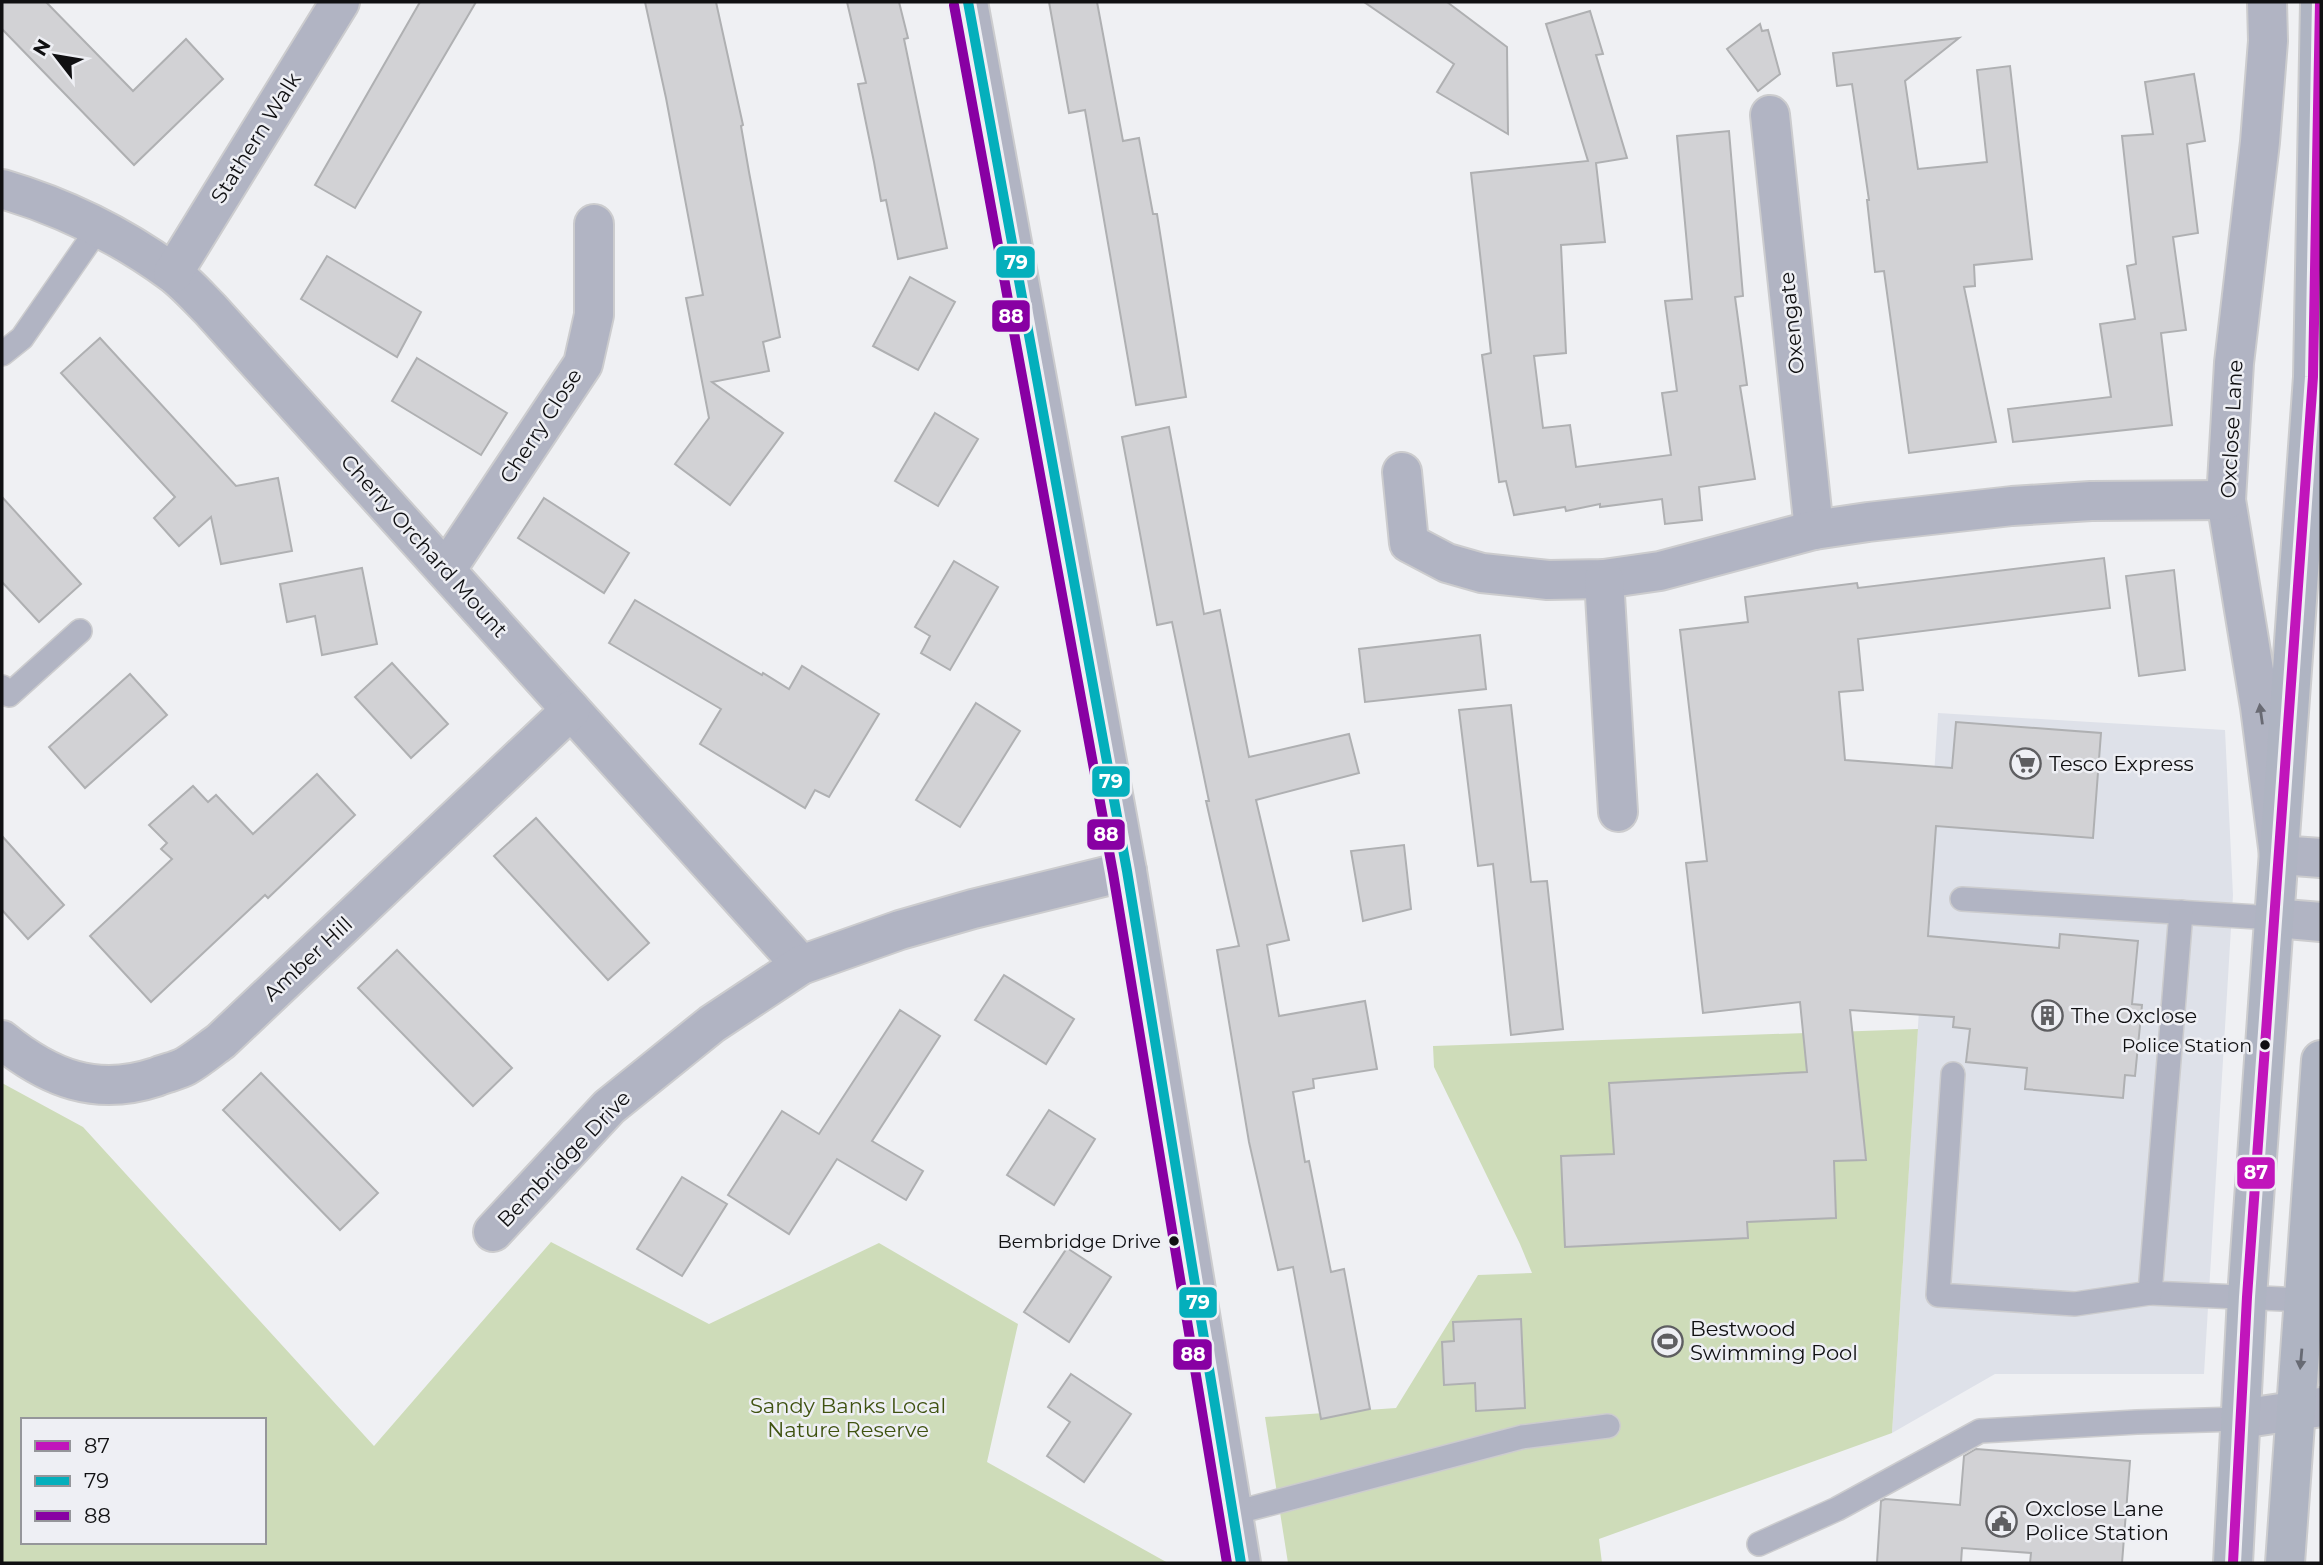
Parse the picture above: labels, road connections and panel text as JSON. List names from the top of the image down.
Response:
{
  "streets": {
    "main road": ["Oxclose Lane"],
    "street": [
      "Stathern Walk",
      "Oxengate",
      "Cherry Close",
      "Cherry Orchard Mount",
      "Amber Hill",
      "Bembridge Drive"
    ]
  },
  "crossings": [
    ["Stathern Walk", "Cherry Orchard Mount"],
    ["Cherry Close", "Cherry Orchard Mount"],
    ["Cherry Orchard Mount", "Amber Hill"],
    ["Cherry Orchard Mount", "Bembridge Drive"]
  ],
  "parks": ["Sandy Banks Local Nature Reserve"],
  "places": {
    "supermarket": ["Tesco Express"],
    "building": ["The Oxclose"],
    "other": ["Police Station", "Bembridge Drive"],
    "sports": ["Bestwood Swimming Pool"],
    "public building": ["Oxclose Lane Police Station"]
  },
  "lines": ["transit line 87", "transit line 79", "transit line 88"],
  "legend": ["87", "79", "88"],
  "north": "top left"
}
